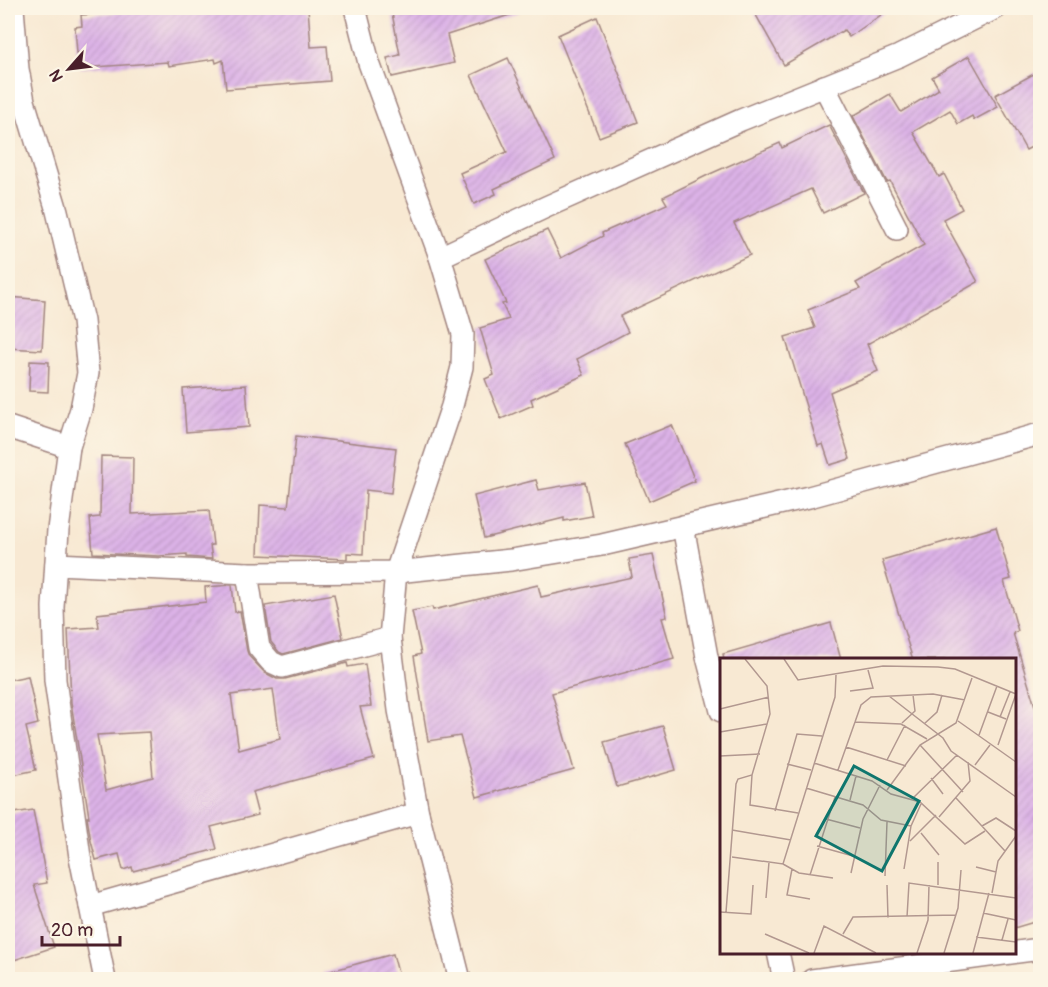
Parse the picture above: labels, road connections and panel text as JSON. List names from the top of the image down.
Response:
{
  "scale_bar": "20 m",
  "north": "bottom left"
}
